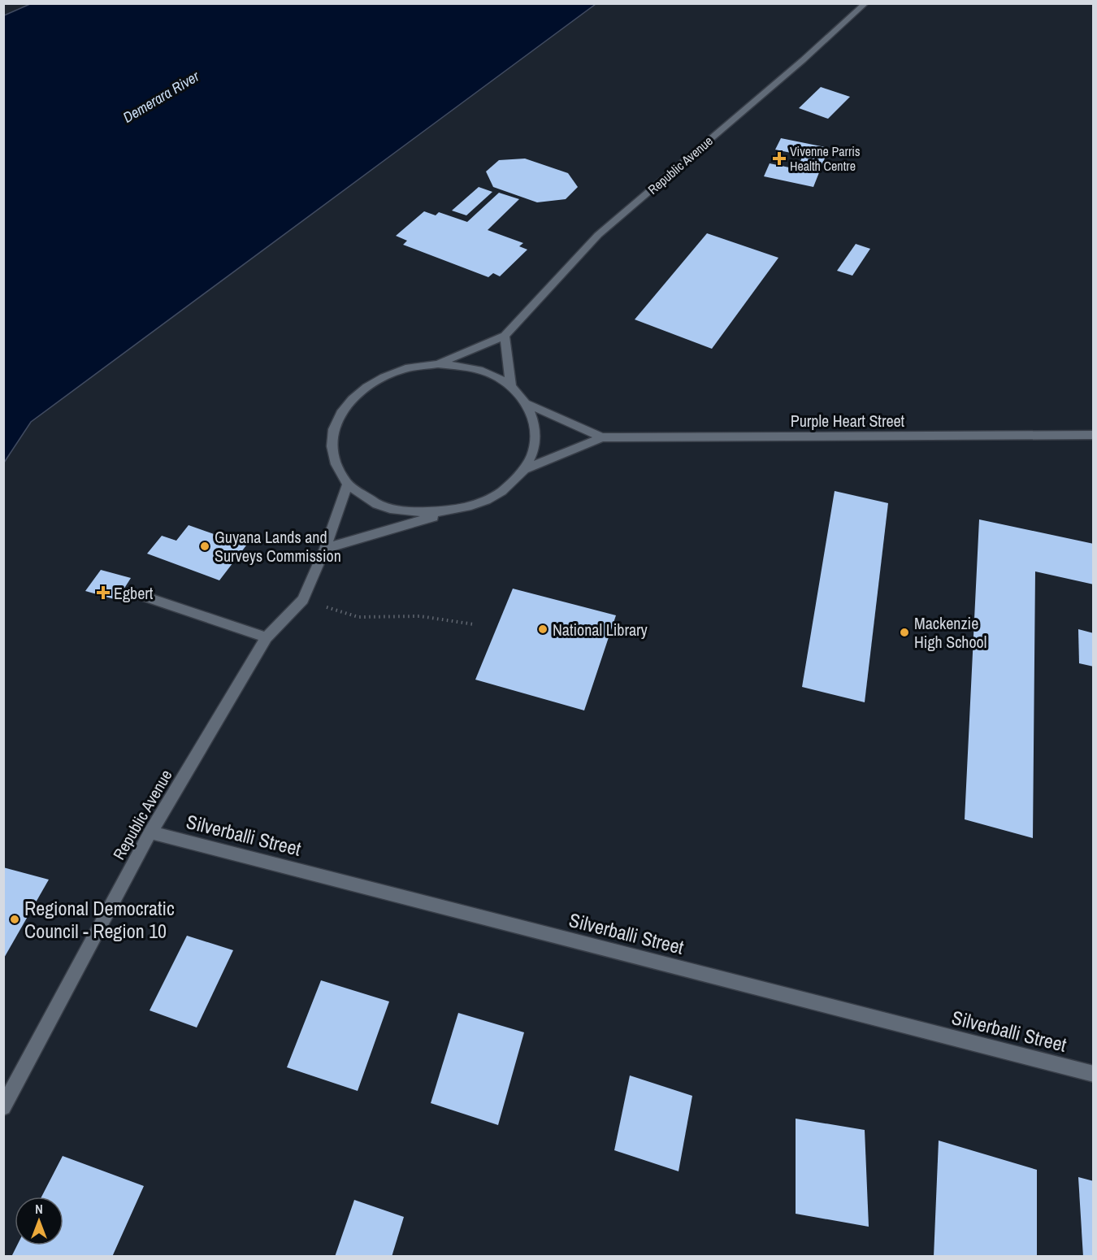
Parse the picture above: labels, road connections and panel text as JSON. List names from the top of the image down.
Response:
{
  "streets": {
    "street": ["Republic Avenue", "Purple Heart Street", "Silverballi Street"]
  },
  "crossings": [
    ["Republic Avenue", "Silverballi Street"]
  ],
  "water": ["Demerara River"],
  "places": {
    "health": ["Vivenne Parris Health Centre", "Egbert"],
    "other": [
      "Guyana Lands and Surveys Commission",
      "National Library",
      "Mackenzie High School",
      "Regional Democratic Council - Region 10"
    ]
  },
  "north": "top"
}
